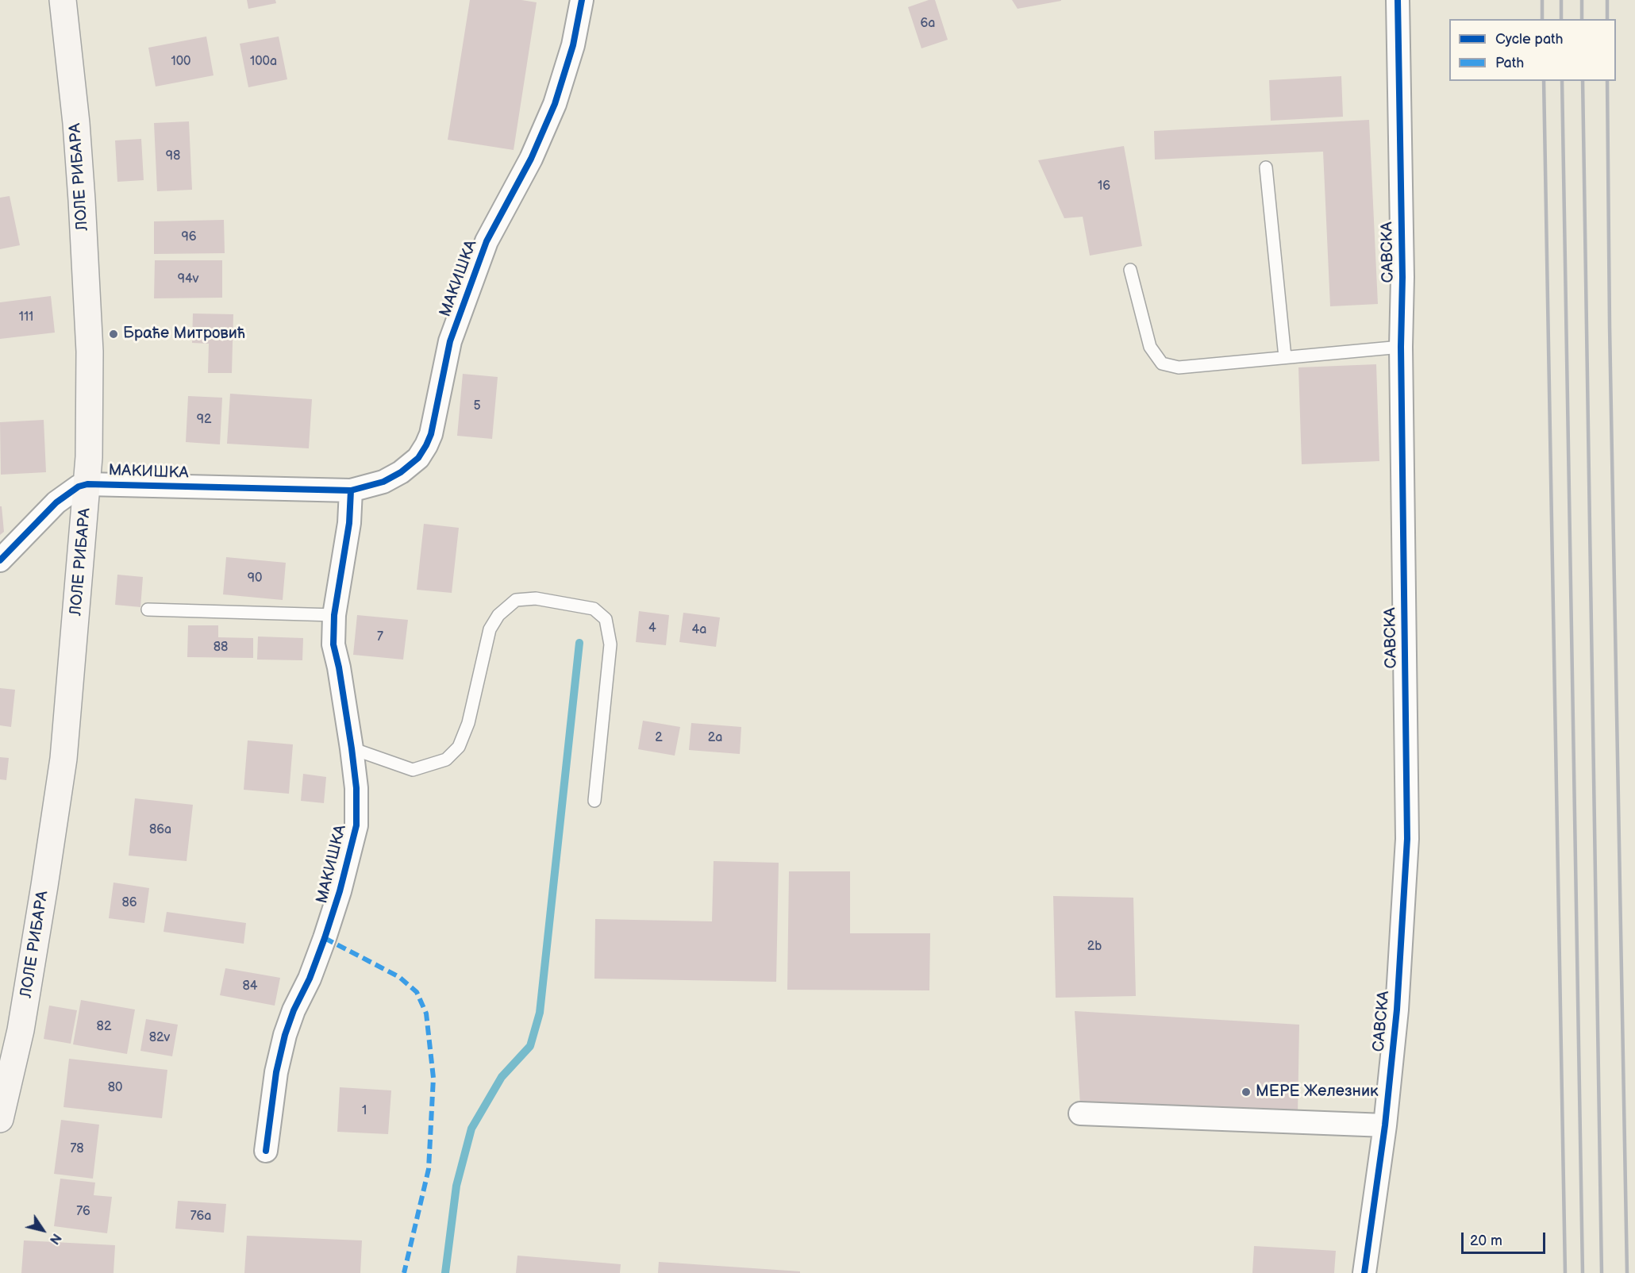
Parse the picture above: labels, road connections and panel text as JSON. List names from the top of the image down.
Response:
{
  "streets": {
    "main road": ["ЛОЛЕ РИБАРА"],
    "street": ["САВСКА", "МАКИШКА"]
  },
  "crossings": [
    ["ЛОЛЕ РИБАРА", "МАКИШКА"]
  ],
  "places": ["Браће Митровић", "МЕРЕ Железник"],
  "house_numbers": [
    "6a",
    "100",
    "100a",
    "98",
    "16",
    "96",
    "94v",
    "111",
    "5",
    "92",
    "90",
    "4",
    "4a",
    "7",
    "88",
    "2",
    "2a",
    "86a",
    "86",
    "2b",
    "84",
    "82",
    "82v",
    "80",
    "1",
    "78",
    "76",
    "76a"
  ],
  "legend": ["Cycle path", "Path"],
  "scale_bar": "20 m",
  "north": "bottom right"
}
